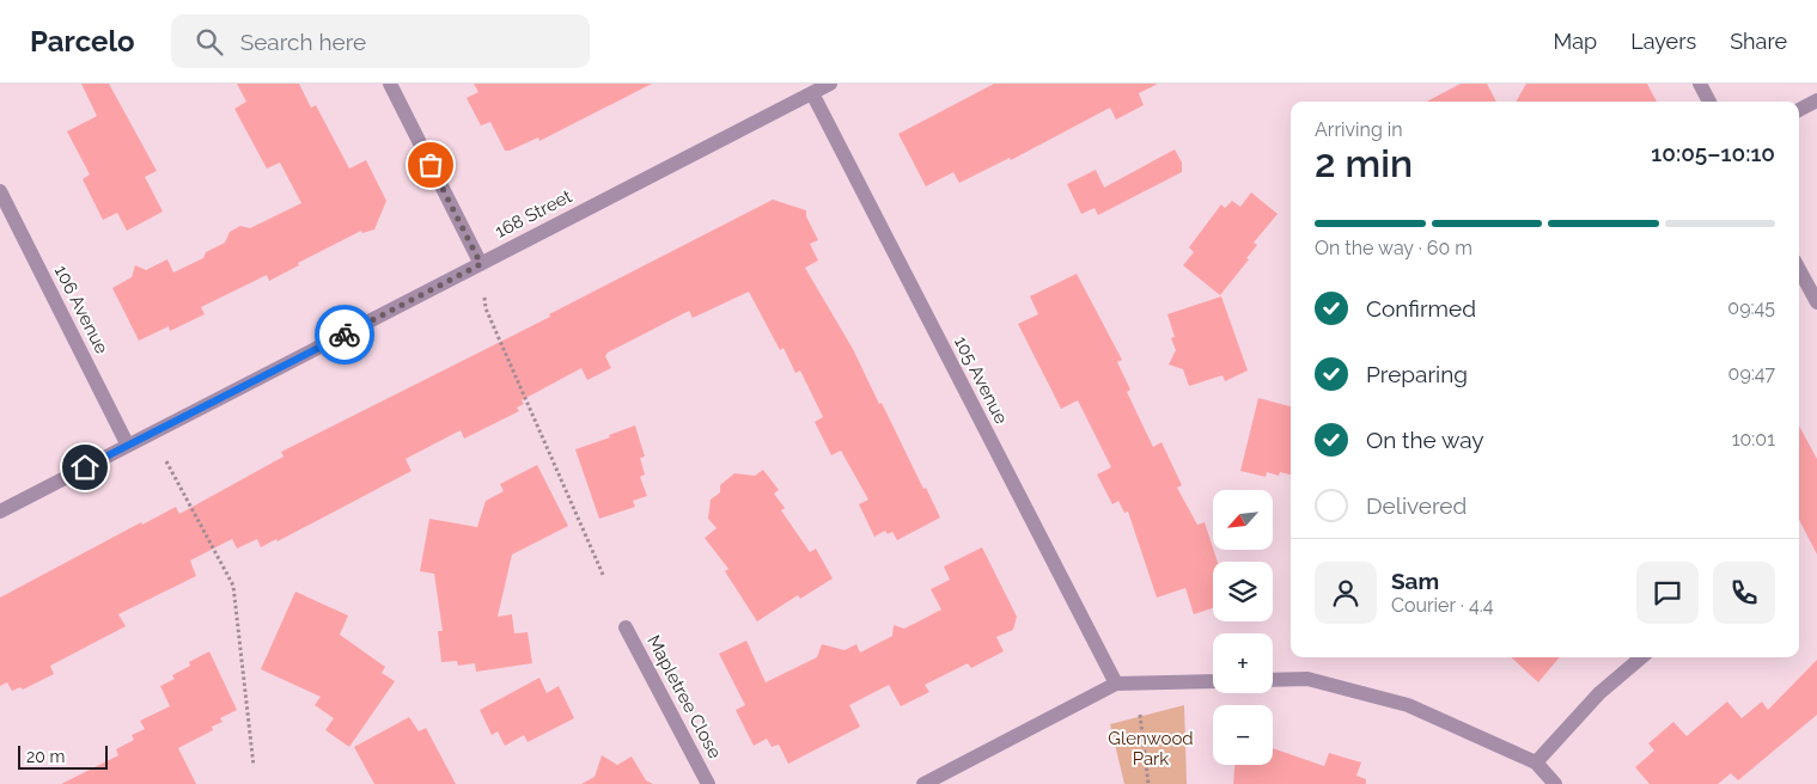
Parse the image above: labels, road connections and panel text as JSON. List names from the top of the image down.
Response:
{
  "streets": {
    "street": [
      "168 Street",
      "106 Avenue",
      "105 Avenue",
      "Mapletree Close"
    ]
  },
  "crossings": [
    ["168 Street", "106 Avenue"],
    ["168 Street", "105 Avenue"]
  ],
  "parks": ["Glenwood Park"],
  "scale_bar": "20 m",
  "north": "bottom left",
  "page": {
    "header": "Parcelo",
    "search": "Search here",
    "nav": ["Map", "Layers", "Share"],
    "heading": ["2 min", "Arriving in", "10:05–10:10"],
    "panel": ["Sam", "Courier · 4.4"],
    "bar": "On the way · 60 m",
    "list": [
      ["Confirmed", "09:45"],
      ["Preparing", "09:47"],
      ["On the way", "10:01"],
      "Delivered"
    ],
    "map_buttons": ["+", "−"],
    "scale": "20 m"
  }
}
